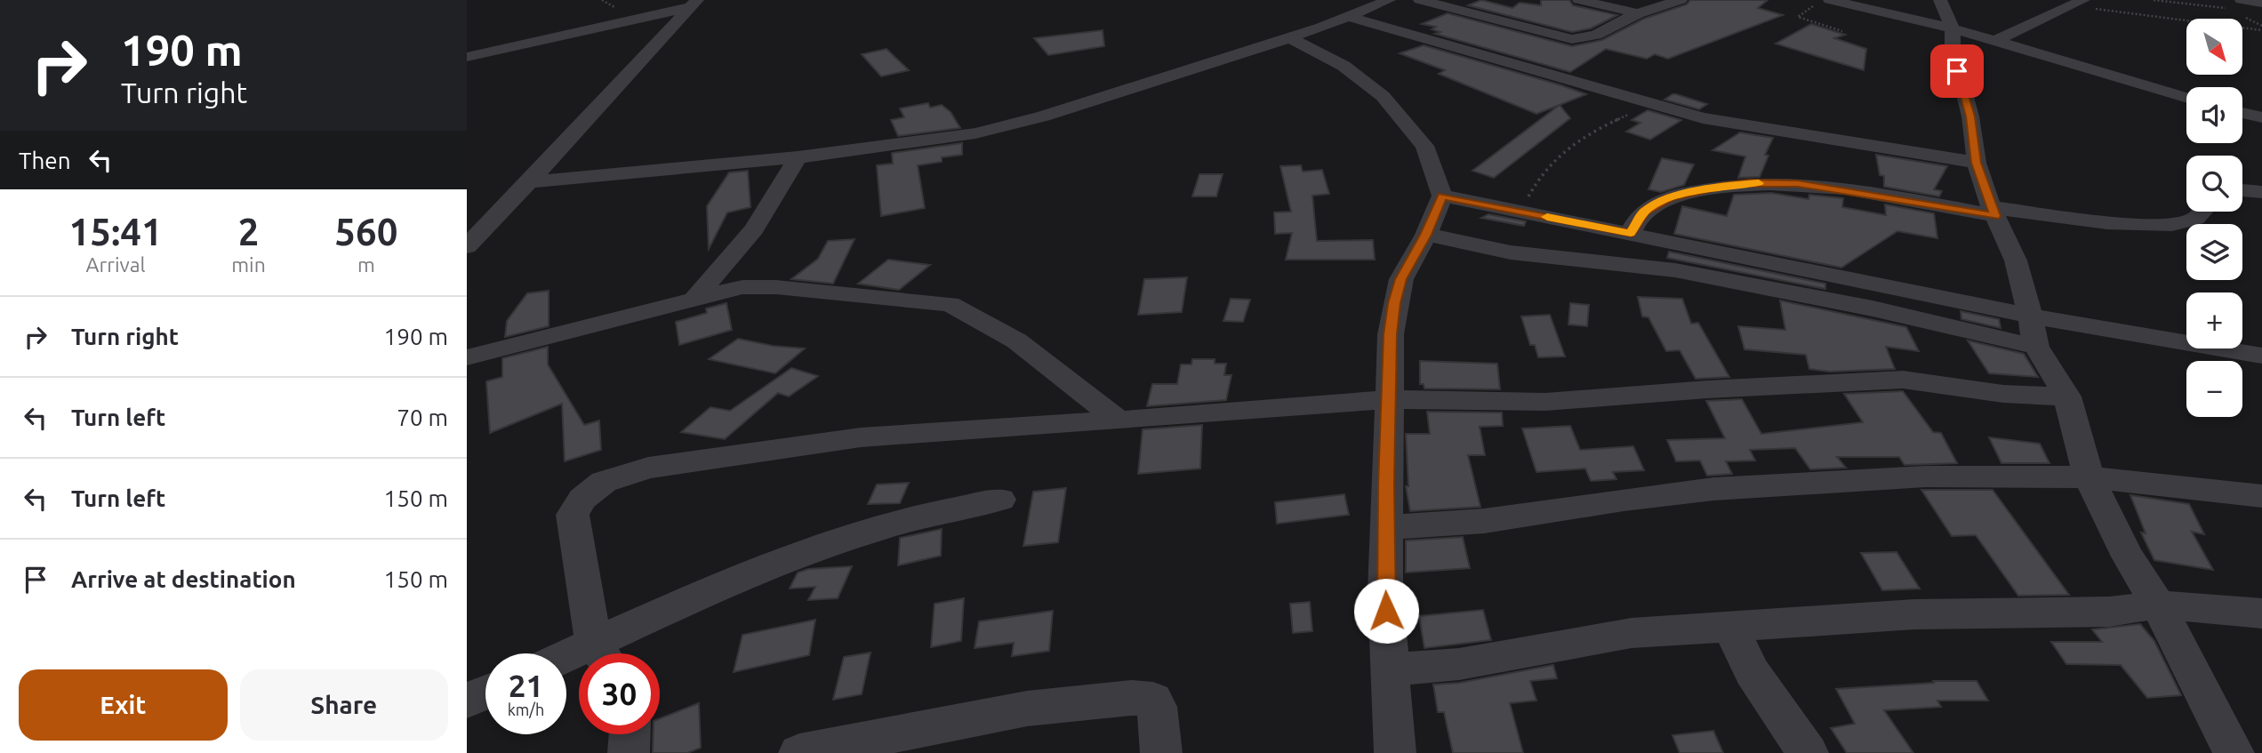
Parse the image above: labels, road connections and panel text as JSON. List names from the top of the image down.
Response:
{
  "north": "bottom right",
  "page": {
    "turn": ["190 m", "Turn right"],
    "map_buttons": ["+", "−"],
    "then": "Then",
    "eta": [
      "15:41",
      "Arrival",
      "2",
      "min",
      "560",
      "m"
    ],
    "list": [
      {
        "name": "Turn right",
        "value": "190 m"
      },
      {
        "name": "Turn left",
        "value": "70 m"
      },
      {
        "name": "Turn left",
        "value": "150 m"
      },
      {
        "name": "Arrive at destination",
        "value": "150 m"
      }
    ],
    "speed": "21 km/h",
    "limit": "30",
    "buttons": ["Exit", "Share"]
  }
}
